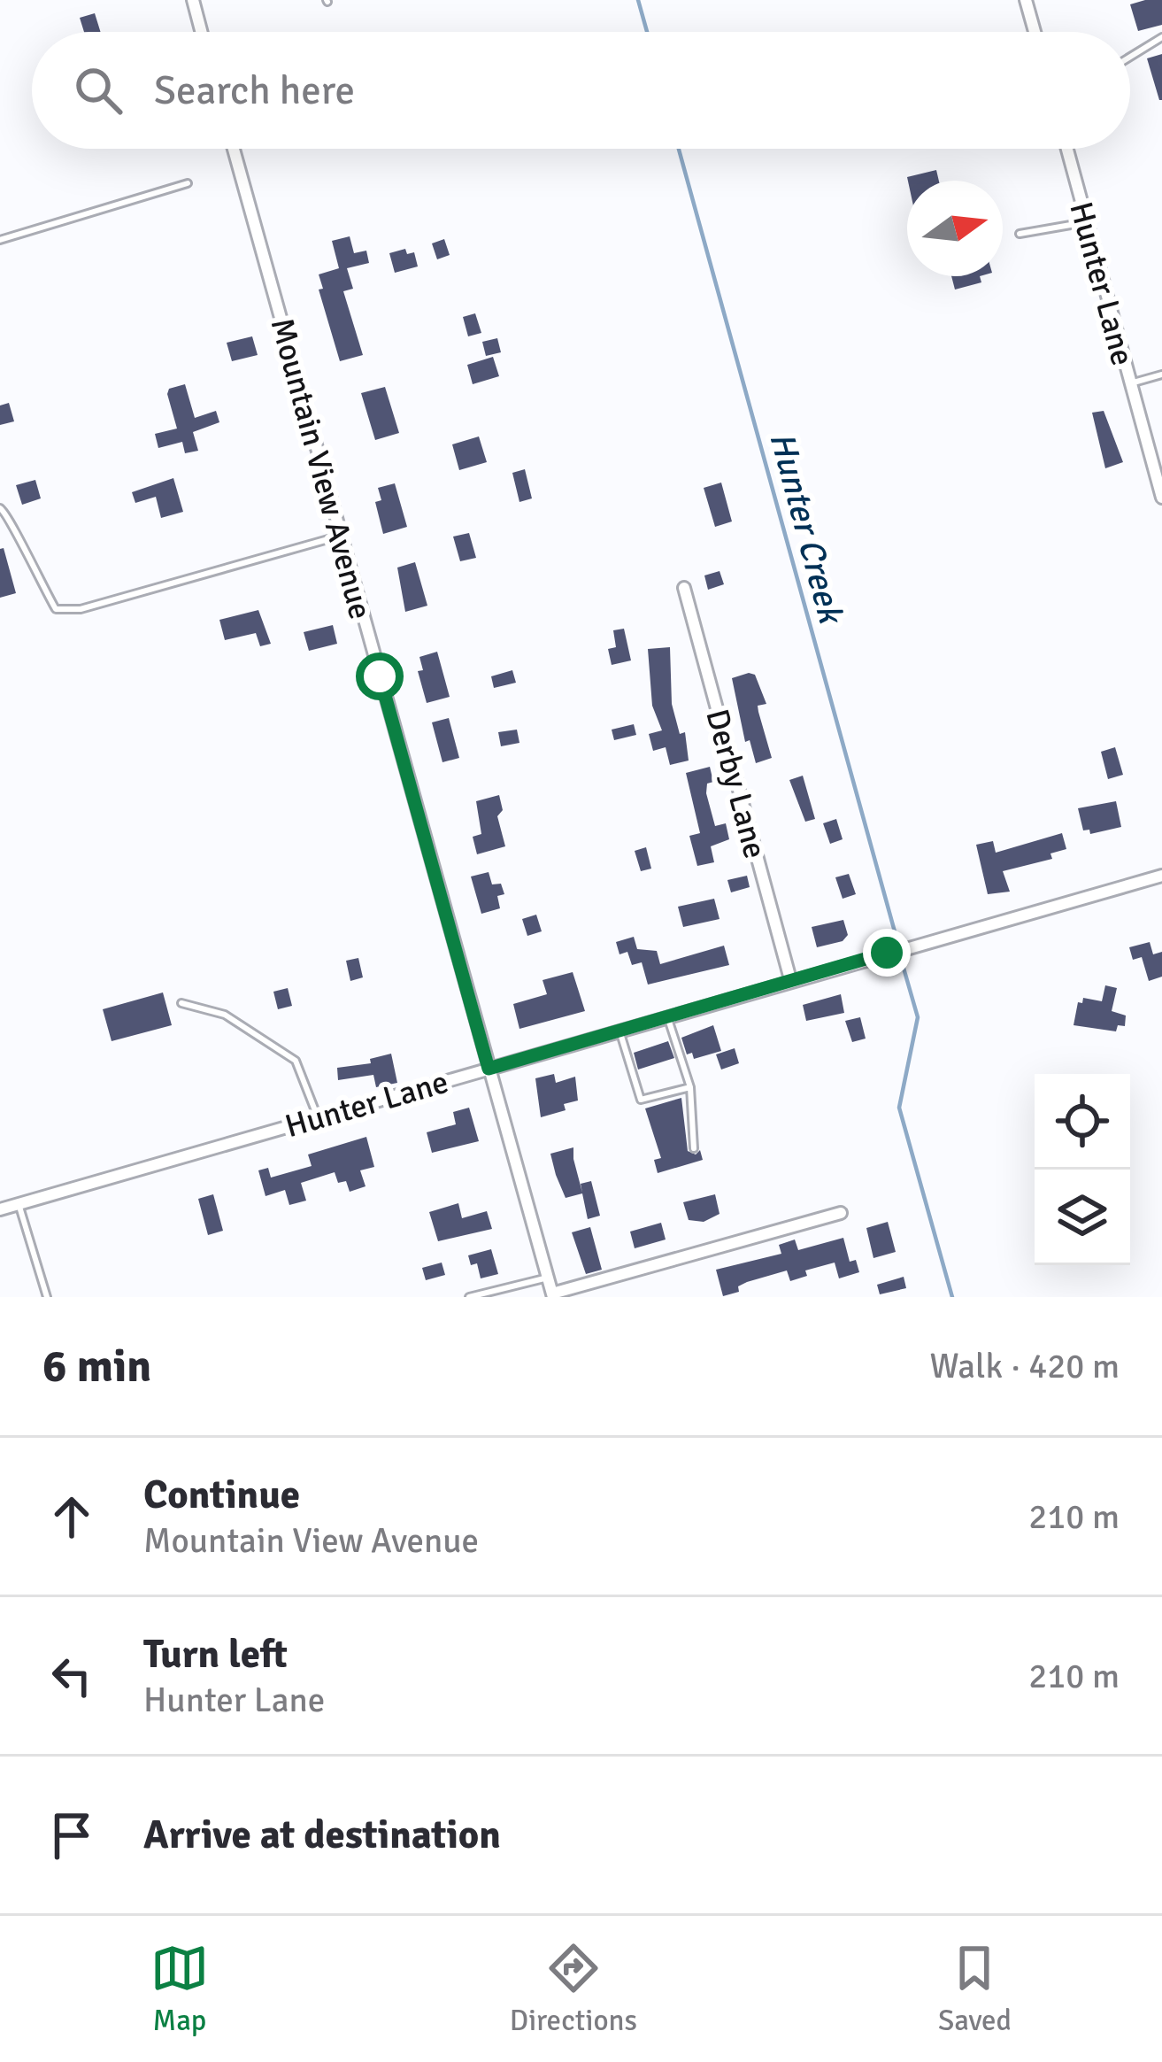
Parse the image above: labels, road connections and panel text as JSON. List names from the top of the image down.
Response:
{
  "streets": {
    "street": ["Hunter Lane", "Mountain View Avenue", "Derby Lane"]
  },
  "crossings": [
    ["Hunter Lane", "Mountain View Avenue"],
    ["Hunter Lane", "Derby Lane"]
  ],
  "water": ["Hunter Creek"],
  "north": "right",
  "page": {
    "search": "Search here",
    "heading": ["6 min", "Walk · 420 m"],
    "list": [
      ["Continue", "Mountain View Avenue", "210 m"],
      ["Turn left", "Hunter Lane", "210 m"],
      "Arrive at destination"
    ],
    "nav": ["Map", "Directions", "Saved"]
  }
}
